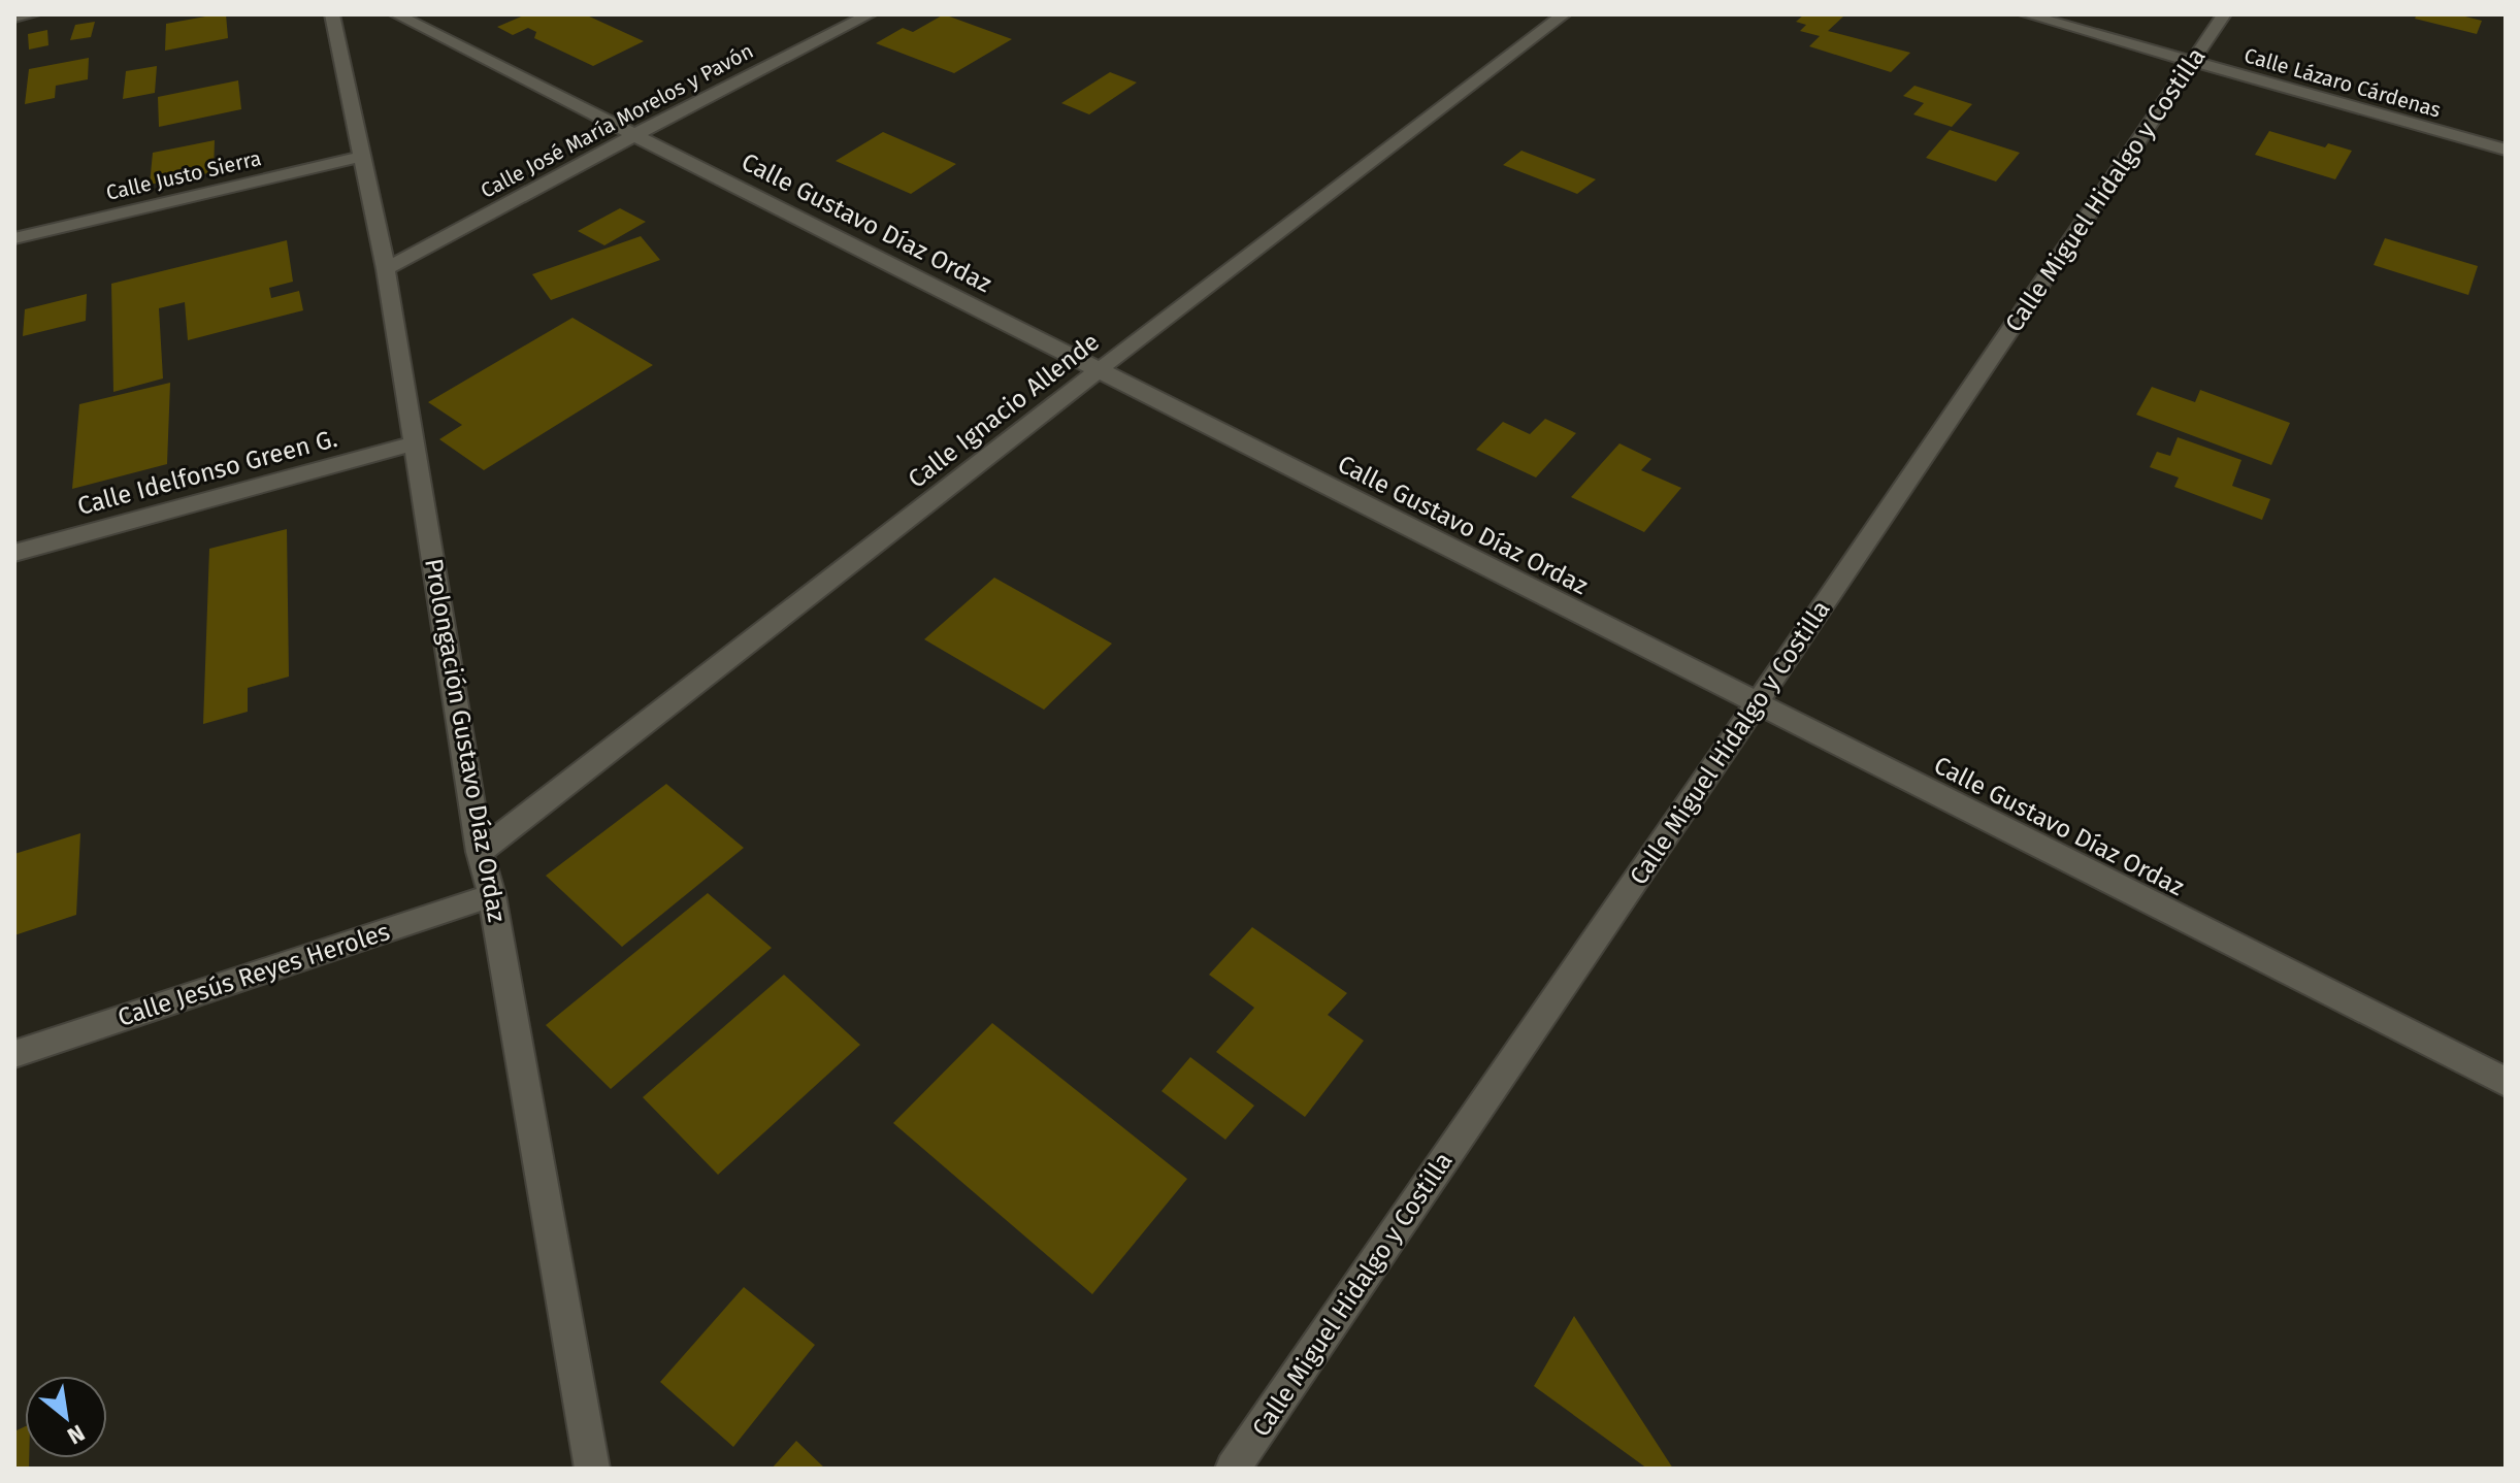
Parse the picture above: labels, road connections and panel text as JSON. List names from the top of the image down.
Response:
{
  "streets": {
    "street": [
      "Calle Lázaro Cárdenas",
      "Calle José María Morelos y Pavón",
      "Calle Justo Sierra",
      "Calle Miguel Hidalgo y Costilla",
      "Calle Gustavo Díaz Ordaz",
      "Calle Ignacio Allende",
      "Calle Idelfonso Green G.",
      "Prolongación Gustavo Díaz Ordaz",
      "Calle Jesús Reyes Heroles"
    ]
  },
  "crossings": [
    ["Calle Lázaro Cárdenas", "Calle Miguel Hidalgo y Costilla"],
    ["Calle José María Morelos y Pavón", "Calle Gustavo Díaz Ordaz"],
    ["Calle José María Morelos y Pavón", "Prolongación Gustavo Díaz Ordaz"],
    ["Calle Justo Sierra", "Prolongación Gustavo Díaz Ordaz"],
    ["Calle Miguel Hidalgo y Costilla", "Calle Gustavo Díaz Ordaz"],
    ["Calle Gustavo Díaz Ordaz", "Calle Ignacio Allende"],
    ["Calle Ignacio Allende", "Prolongación Gustavo Díaz Ordaz"],
    ["Calle Idelfonso Green G.", "Prolongación Gustavo Díaz Ordaz"],
    ["Prolongación Gustavo Díaz Ordaz", "Calle Jesús Reyes Heroles"]
  ],
  "north": "bottom right"
}
